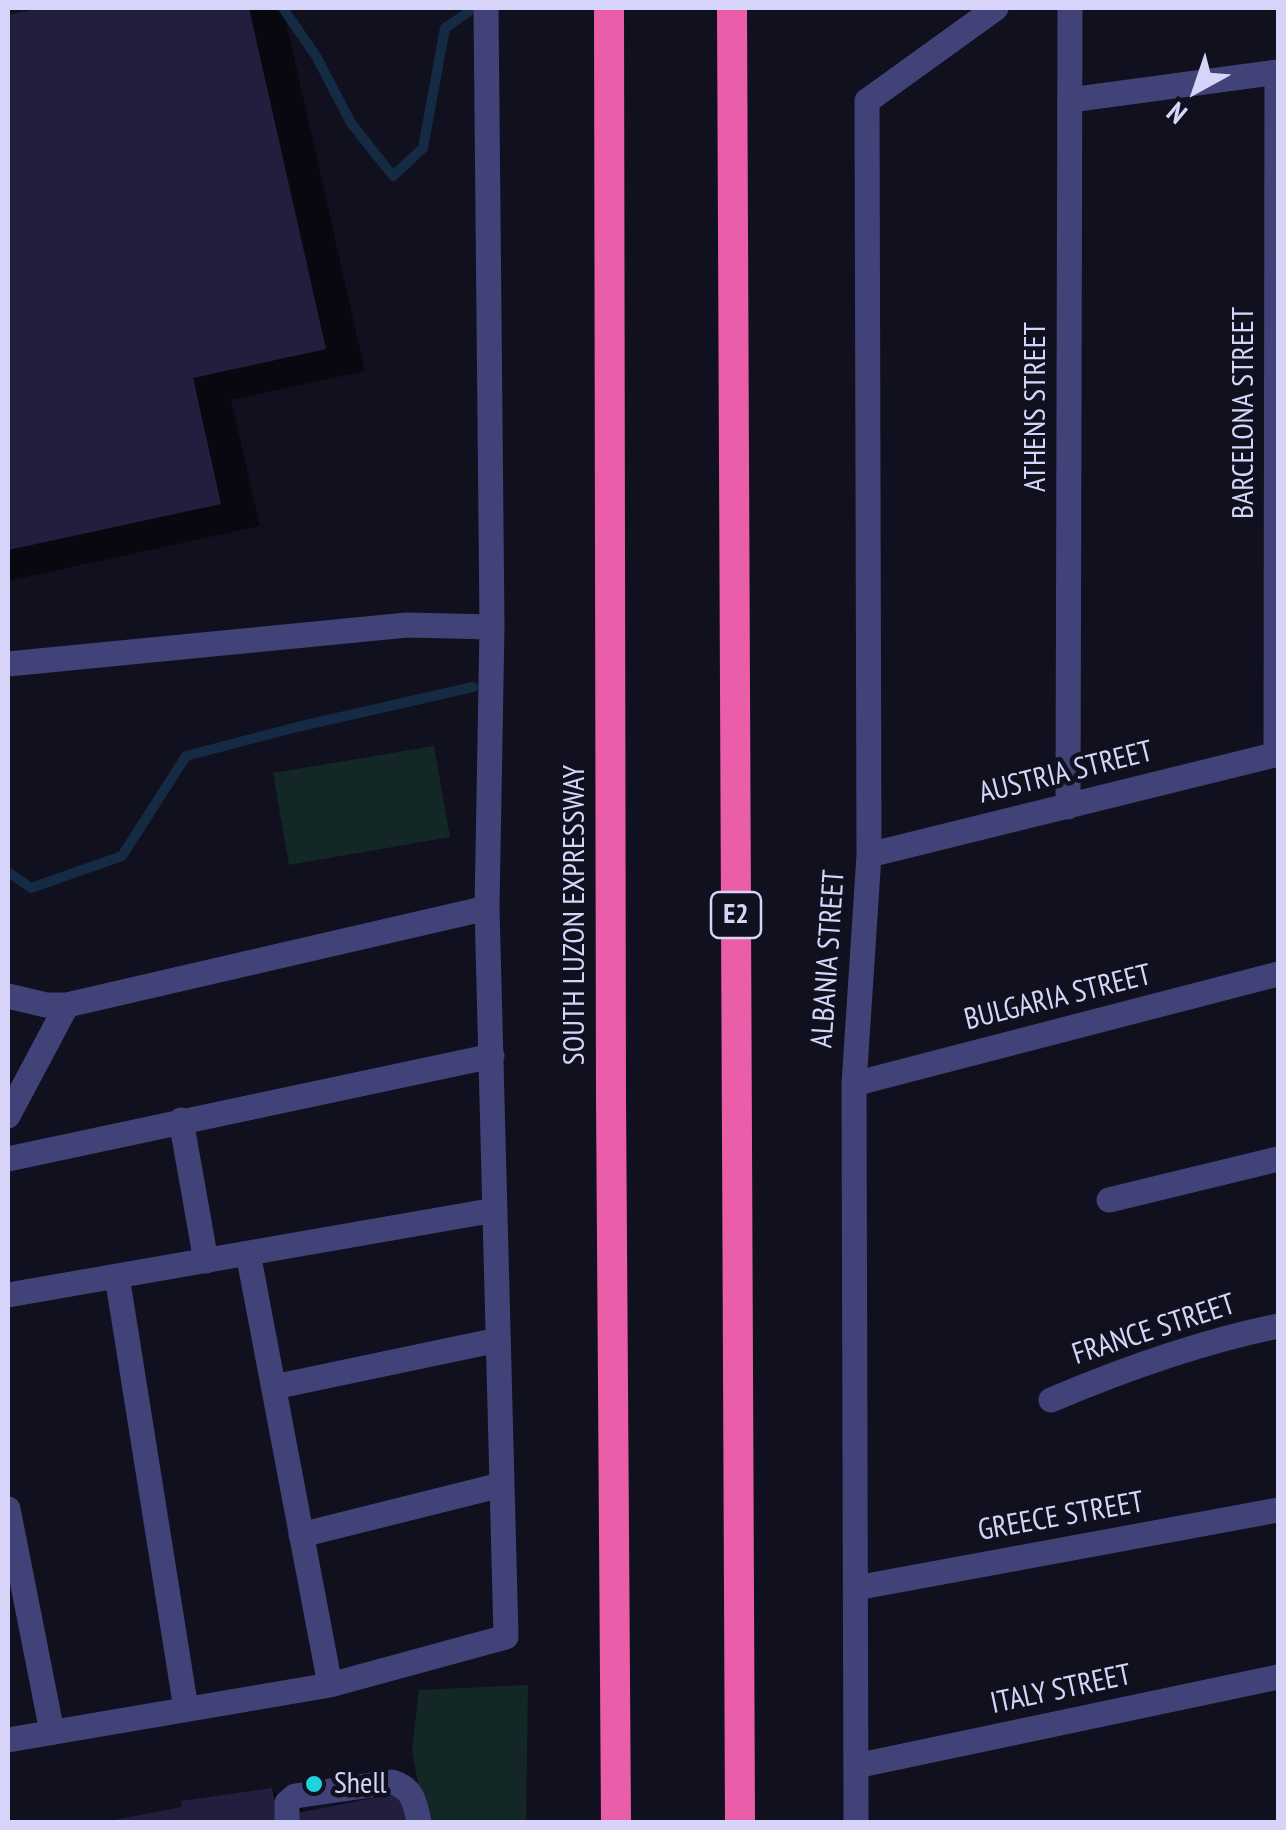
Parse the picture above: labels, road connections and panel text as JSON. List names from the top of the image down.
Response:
{
  "streets": {
    "highway": ["SOUTH LUZON EXPRESSWAY", "E2"],
    "street": [
      "ATHENS STREET",
      "BARCELONA STREET",
      "AUSTRIA STREET",
      "ALBANIA STREET",
      "BULGARIA STREET",
      "FRANCE STREET",
      "GREECE STREET",
      "ITALY STREET"
    ]
  },
  "crossings": [
    ["ATHENS STREET", "AUSTRIA STREET"],
    ["BARCELONA STREET", "AUSTRIA STREET"],
    ["AUSTRIA STREET", "ALBANIA STREET"],
    ["ALBANIA STREET", "BULGARIA STREET"],
    ["ALBANIA STREET", "GREECE STREET"],
    ["ALBANIA STREET", "ITALY STREET"]
  ],
  "places": ["Shell"],
  "north": "bottom left"
}
